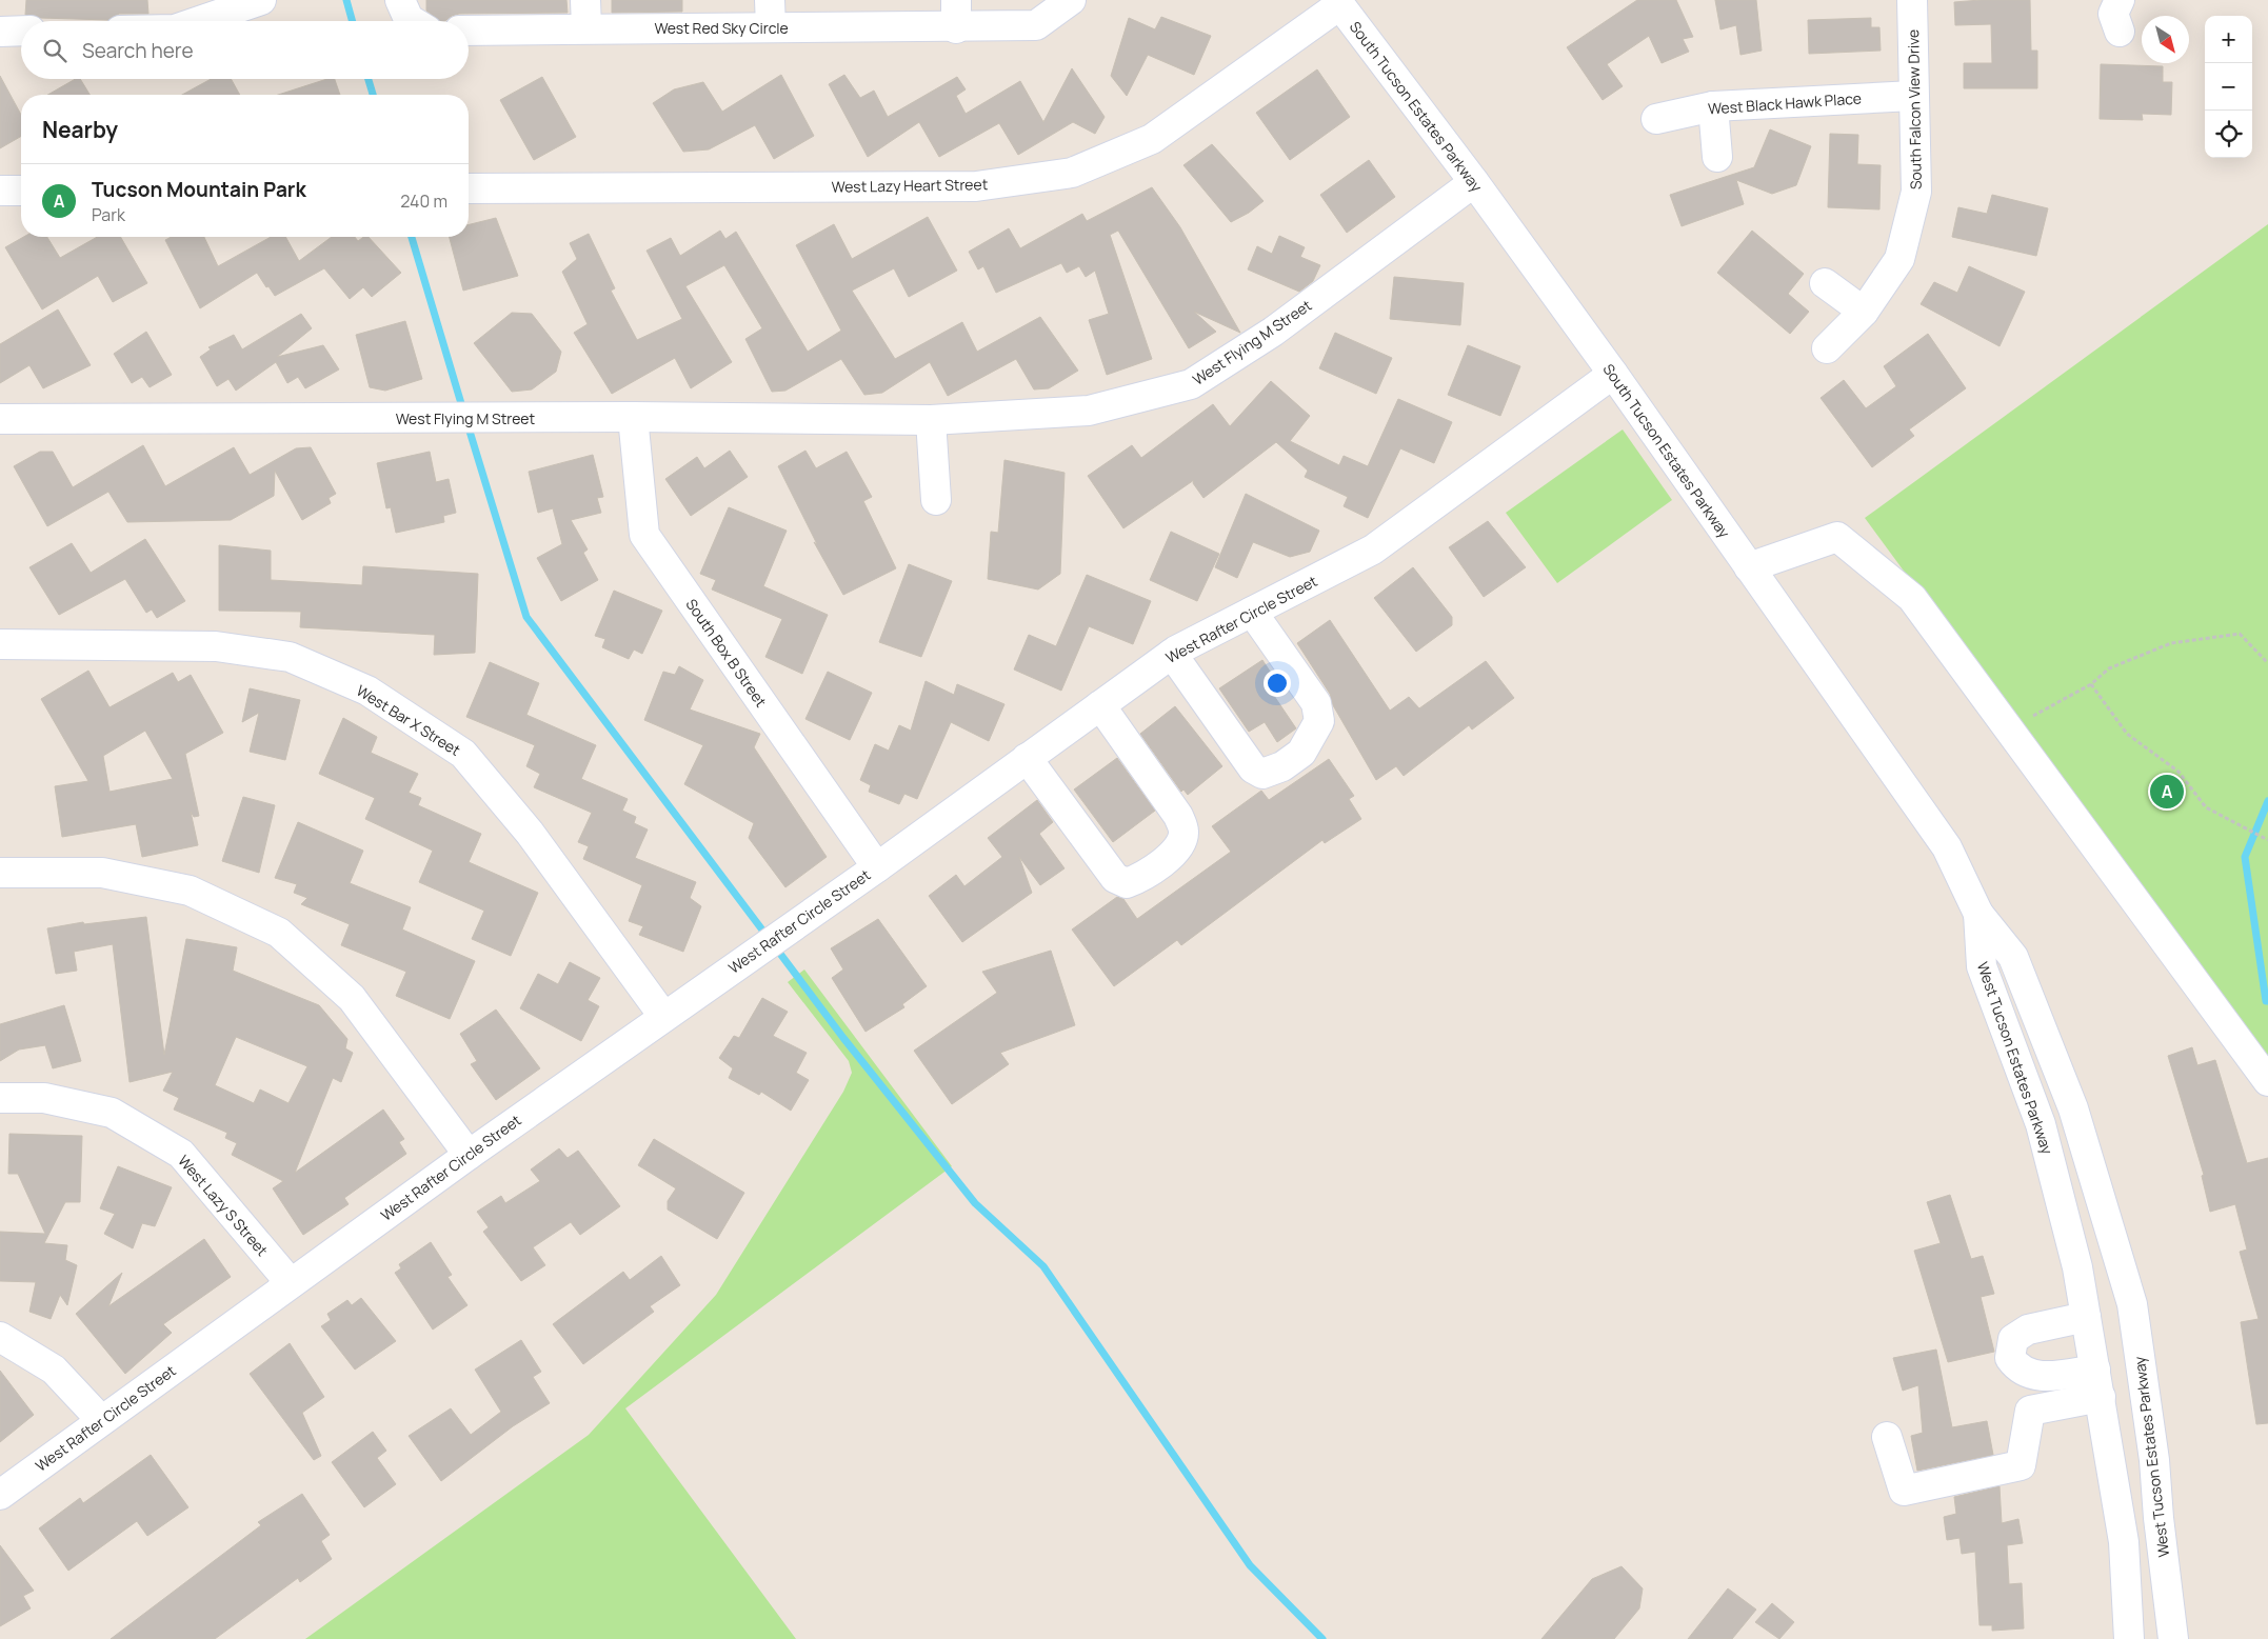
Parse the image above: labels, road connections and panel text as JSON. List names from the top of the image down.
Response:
{
  "streets": {
    "street": [
      "West Red Sky Circle",
      "West Black Hawk Place",
      "South Tucson Estates Parkway",
      "South Falcon View Drive",
      "West Lazy Heart Street",
      "West Flying M Street",
      "West Rafter Circle Street",
      "South Box B Street",
      "West Bar X Street",
      "West Tucson Estates Parkway",
      "West Lazy S Street"
    ]
  },
  "crossings": [
    ["West Black Hawk Place", "South Falcon View Drive"],
    ["South Tucson Estates Parkway", "West Lazy Heart Street"],
    ["South Tucson Estates Parkway", "West Flying M Street"],
    ["South Tucson Estates Parkway", "West Rafter Circle Street"],
    ["South Tucson Estates Parkway", "West Tucson Estates Parkway"],
    ["West Flying M Street", "South Box B Street"],
    ["West Rafter Circle Street", "South Box B Street"],
    ["West Rafter Circle Street", "West Bar X Street"],
    ["West Rafter Circle Street", "West Lazy S Street"]
  ],
  "north": "bottom right",
  "page": {
    "map_buttons": ["+", "−"],
    "search": "Search here",
    "heading": "Nearby",
    "list": [
      {
        "mark": "A",
        "name": "Tucson Mountain Park",
        "note": "Park",
        "value": "240 m"
      }
    ],
    "pins": "A"
  }
}
